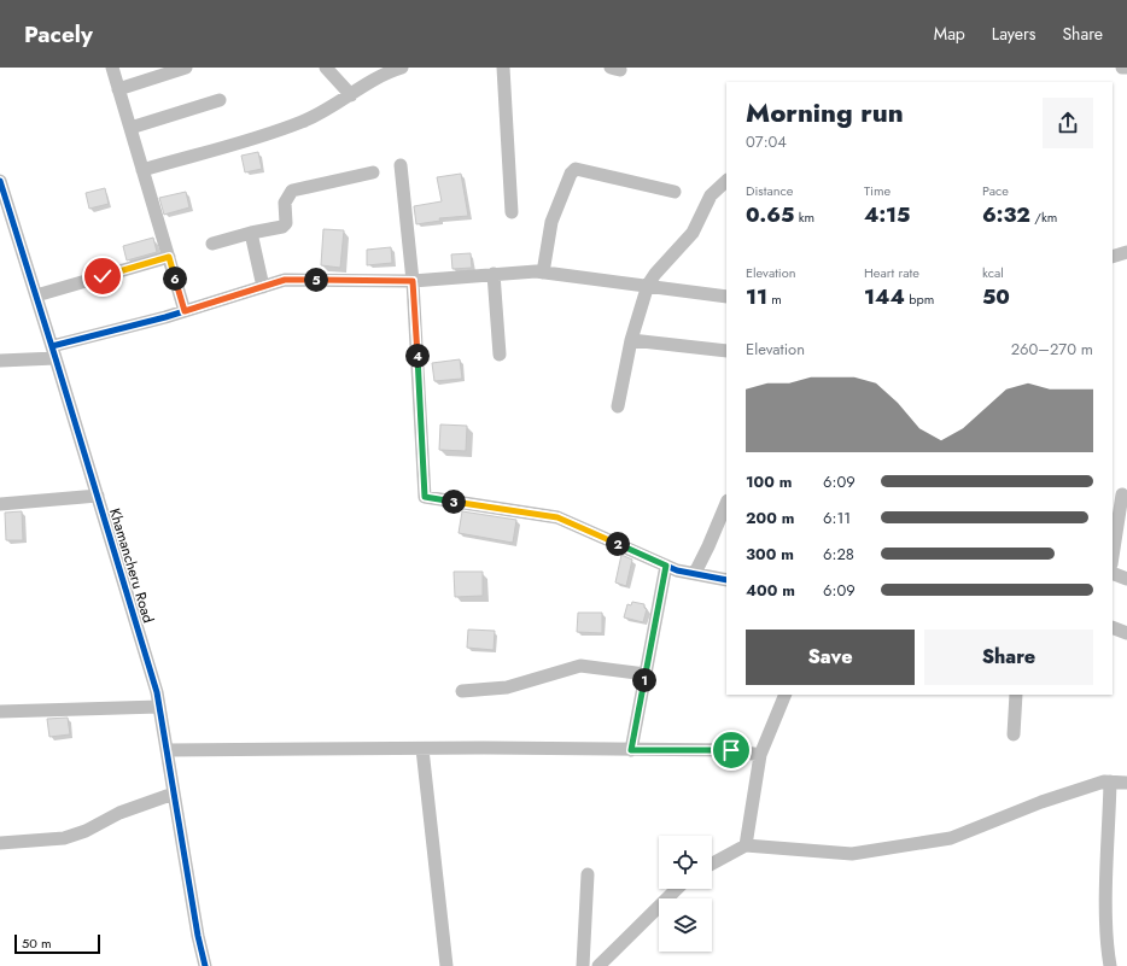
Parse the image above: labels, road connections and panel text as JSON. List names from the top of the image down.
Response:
{
  "streets": {
    "street": ["Khamancheru Road"]
  },
  "scale_bar": "50 m",
  "page": {
    "header": "Pacely",
    "nav": ["Map", "Layers", "Share"],
    "heading": ["Morning run", "07:04"],
    "stats": [
      ["Distance", "0.65 km"],
      ["Time", "4:15"],
      ["Pace", "6:32 /km"],
      ["Elevation", "11 m"],
      ["Heart rate", "144 bpm"],
      ["kcal", "50"]
    ],
    "pins": [
      "6",
      "5",
      "4",
      "3",
      "2",
      "1"
    ],
    "chart": ["Elevation", "260–270 m"],
    "list": [
      {
        "name": "100 m",
        "note": "6:09"
      },
      {
        "name": "200 m",
        "note": "6:11"
      },
      {
        "name": "300 m",
        "note": "6:28"
      },
      {
        "name": "400 m",
        "note": "6:09"
      }
    ],
    "buttons": ["Save", "Share"],
    "scale": "50 m"
  }
}
